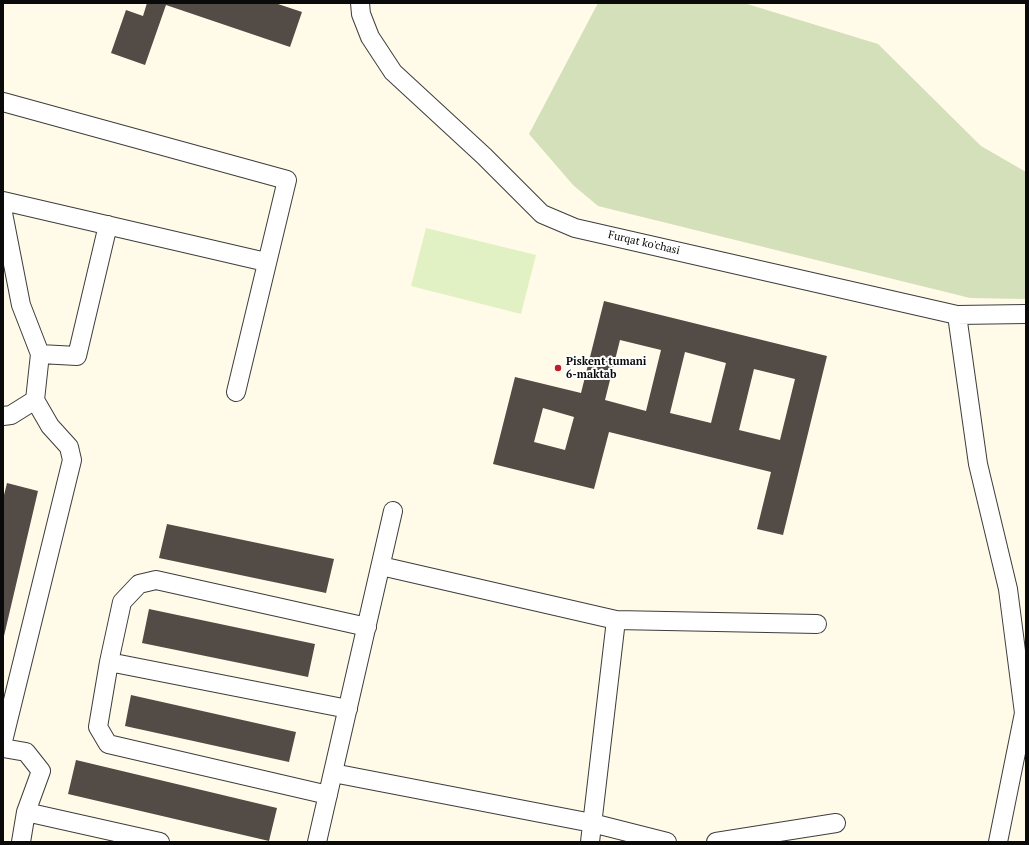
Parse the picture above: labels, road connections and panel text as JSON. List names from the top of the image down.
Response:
{
  "streets": {
    "street": ["Furqat ko'chasi"]
  },
  "places": ["Piskent tumani 6-maktab"]
}
